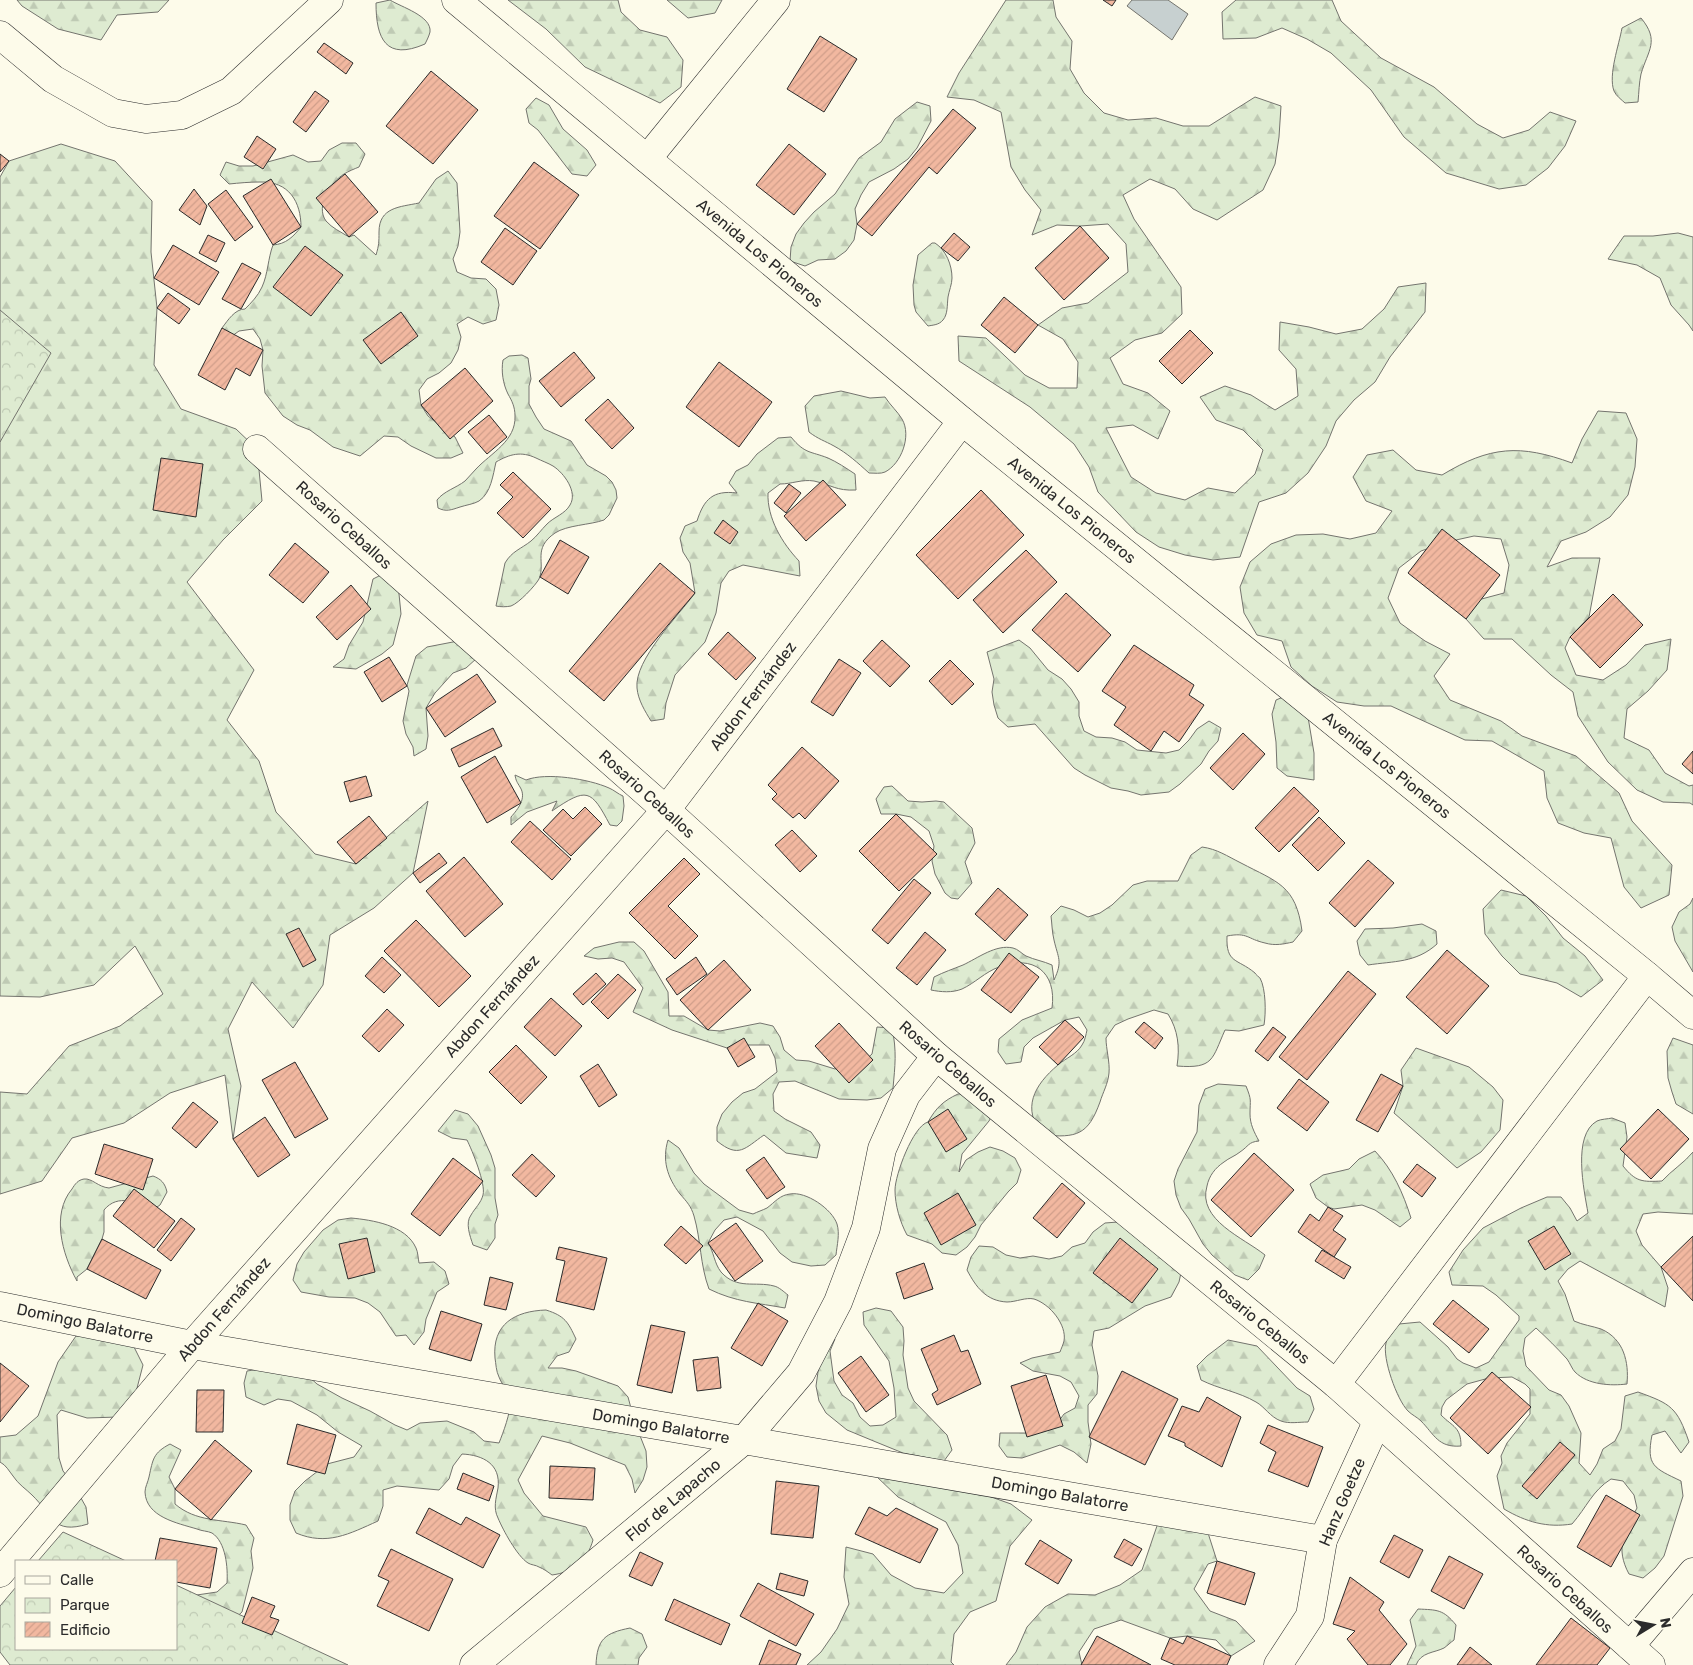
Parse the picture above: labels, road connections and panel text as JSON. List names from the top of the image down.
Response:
{
  "streets": {
    "street": [
      "Avenida Los Pioneros",
      "Rosario Ceballos",
      "Abdon Fernández",
      "Domingo Balatorre",
      "Flor de Lapacho",
      "Hanz Goetze"
    ]
  },
  "crossings": [
    ["Avenida Los Pioneros", "Abdon Fernández"],
    ["Rosario Ceballos", "Abdon Fernández"],
    ["Rosario Ceballos", "Flor de Lapacho"],
    ["Rosario Ceballos", "Hanz Goetze"],
    ["Abdon Fernández", "Domingo Balatorre"],
    ["Domingo Balatorre", "Flor de Lapacho"],
    ["Domingo Balatorre", "Hanz Goetze"]
  ],
  "legend": ["Calle", "Parque", "Edificio"],
  "north": "right"
}
